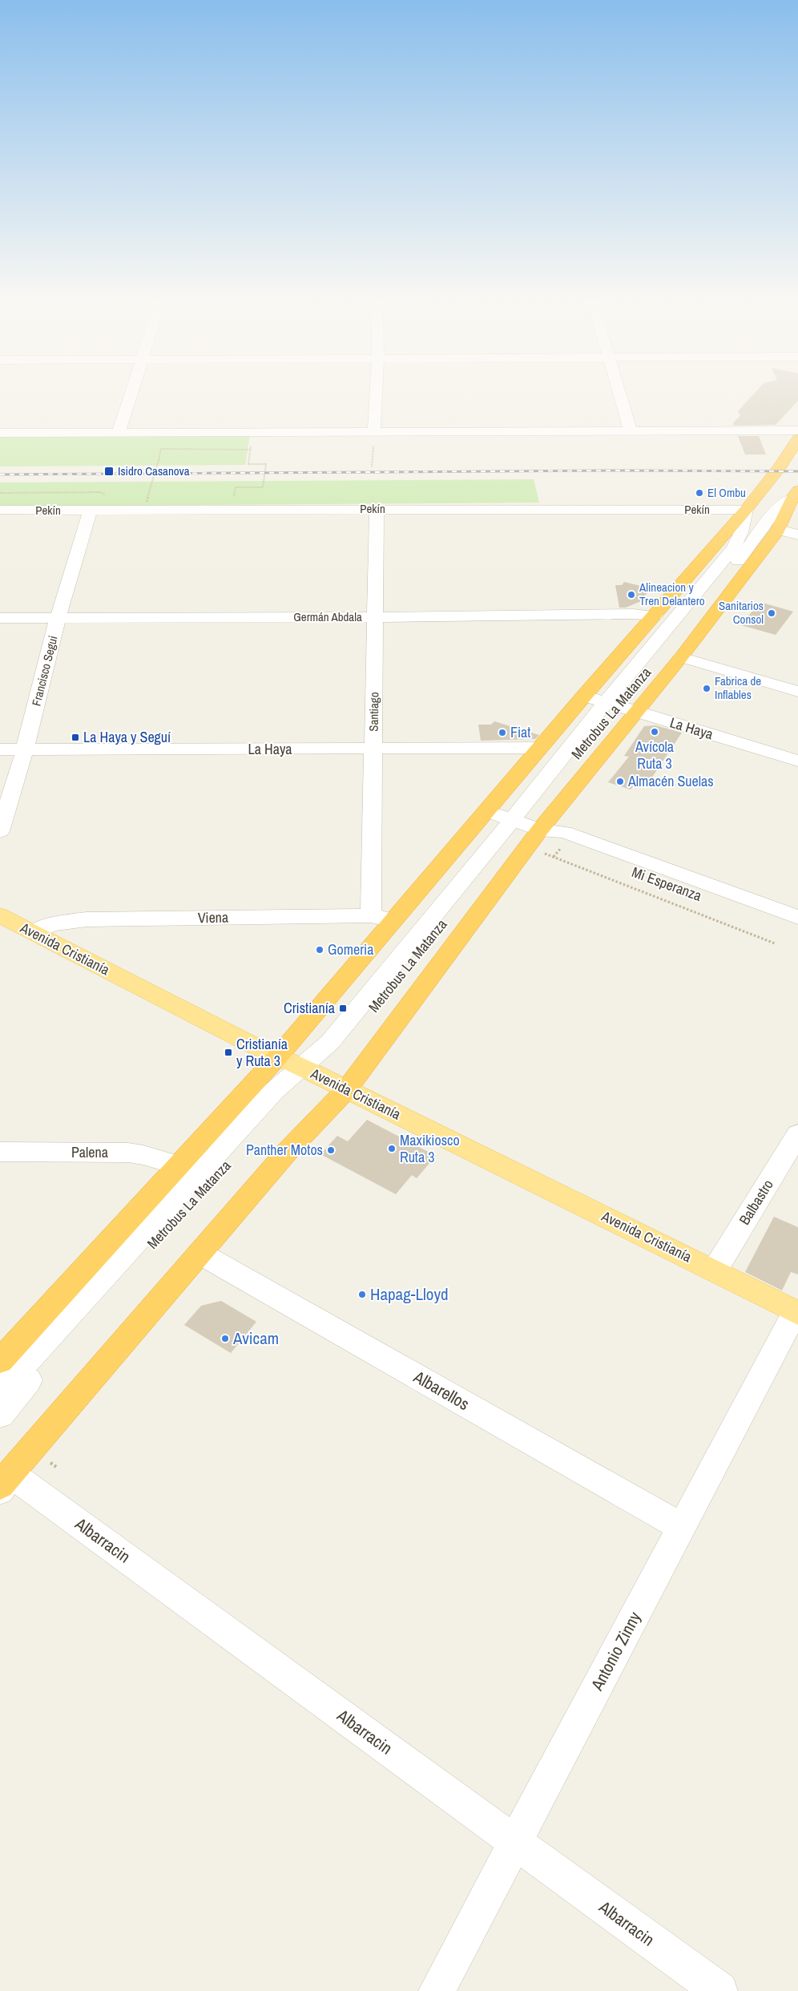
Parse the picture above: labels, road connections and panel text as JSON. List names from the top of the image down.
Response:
{
  "streets": {
    "main road": ["Avenida Cristianía"],
    "street": [
      "Pekín",
      "Germán Abdala",
      "Francisco Segui",
      "Santiago",
      "Metrobus La Matanza",
      "La Haya",
      "Mi Esperanza",
      "Viena",
      "Palena",
      "Balbastro",
      "Albarellos",
      "Albarracin",
      "Antonio Zinny"
    ]
  },
  "crossings": [
    ["Pekín", "Francisco Segui"],
    ["Pekín", "Santiago"],
    ["Pekín", "Metrobus La Matanza"],
    ["Germán Abdala", "Francisco Segui"],
    ["Germán Abdala", "Santiago"],
    ["Francisco Segui", "La Haya"],
    ["Santiago", "La Haya"],
    ["Santiago", "Viena"],
    ["Metrobus La Matanza", "La Haya"],
    ["Metrobus La Matanza", "Mi Esperanza"],
    ["Metrobus La Matanza", "Avenida Cristianía"],
    ["Viena", "Avenida Cristianía"],
    ["Avenida Cristianía", "Balbastro"],
    ["Avenida Cristianía", "Antonio Zinny"],
    ["Albarellos", "Antonio Zinny"],
    ["Albarracin", "Antonio Zinny"]
  ],
  "places": {
    "transit": [
      "Isidro Casanova",
      "La Haya y Seguí",
      "Cristianía",
      "Cristianía y Ruta 3"
    ],
    "other": [
      "El Ombu",
      "Alineacion y Tren Delantero",
      "Sanitarios Consol",
      "Fabrica de Inflables",
      "Avícola Ruta 3",
      "Fiat",
      "Almacén Suelas",
      "Gomeria",
      "Maxikiosco Ruta 3",
      "Panther Motos",
      "Hapag-Lloyd",
      "Avicam"
    ]
  }
}
